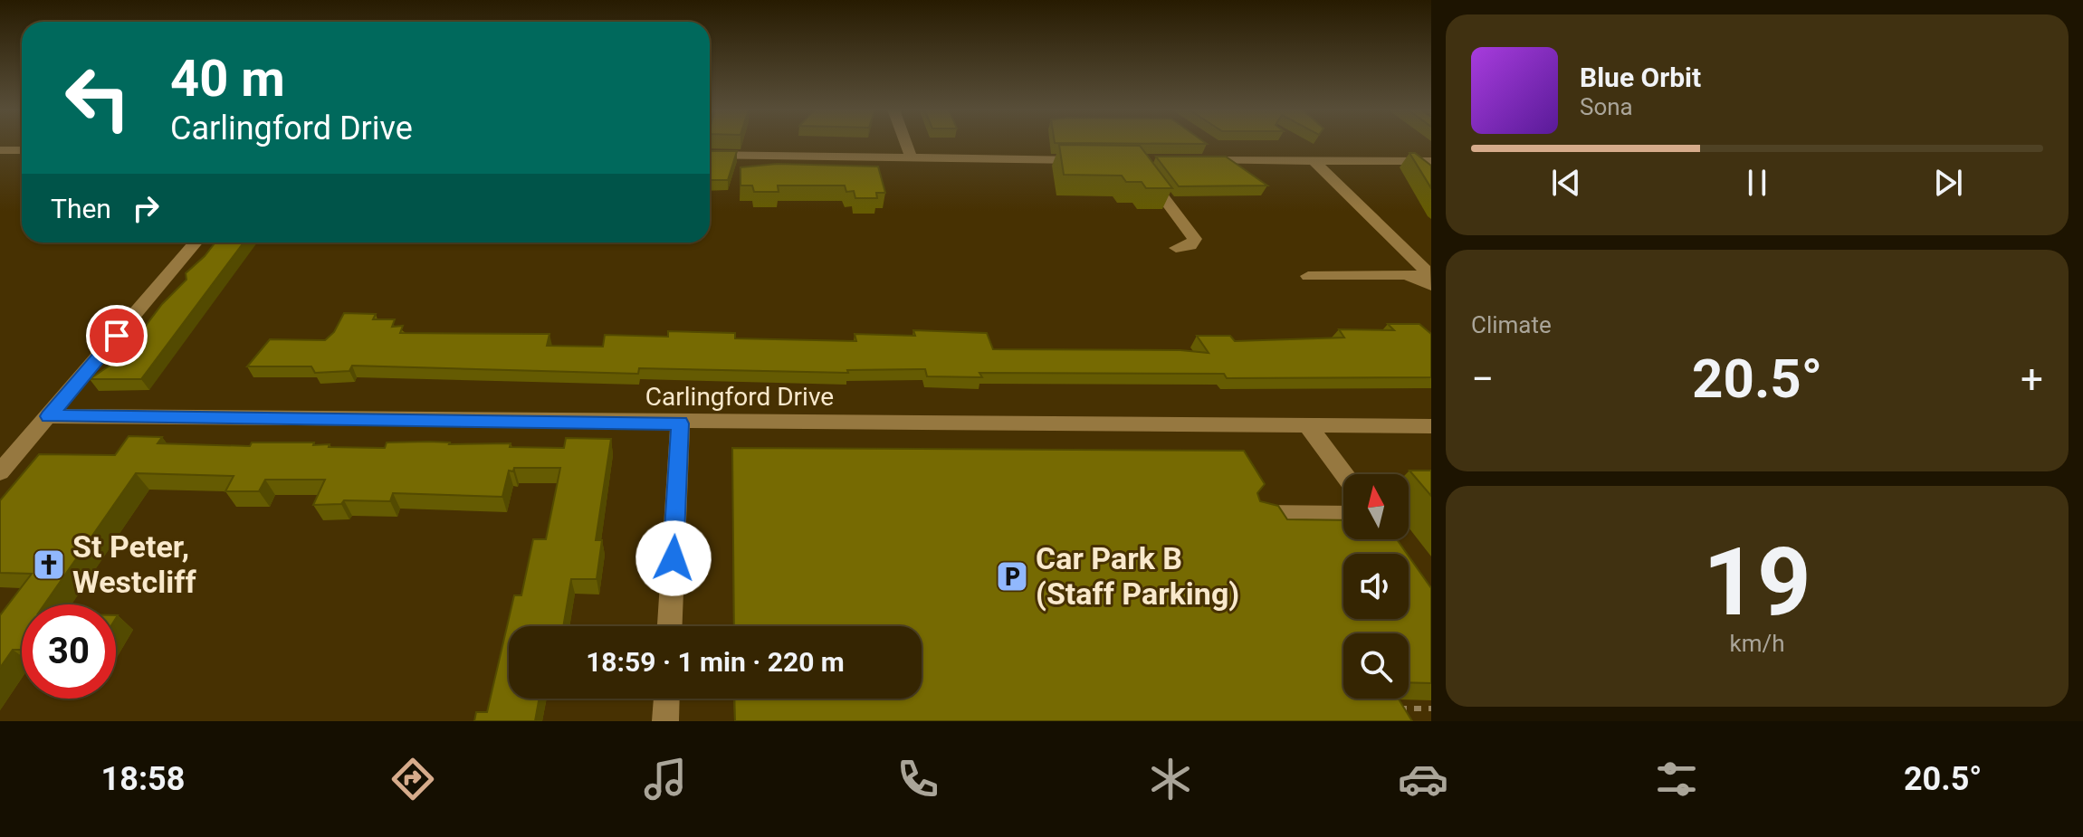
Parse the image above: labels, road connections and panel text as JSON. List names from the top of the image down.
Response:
{
  "streets": {
    "street": ["Carlingford Drive"]
  },
  "places": {
    "church": ["St Peter, Westcliff"],
    "parking": ["Car Park B (Staff Parking)"]
  },
  "north": "top",
  "page": {
    "turn": ["40 m", "Carlingford Drive"],
    "song": ["Blue Orbit", "Sona"],
    "then": "Then",
    "tile": [
      "Climate",
      ["19", "km/h"]
    ],
    "heat": ["−", "20.5°", "+"],
    "limit": "30",
    "trip": "18:59 · 1 min · 220 m",
    "tabs": ["18:58", "20.5°"]
  }
}
